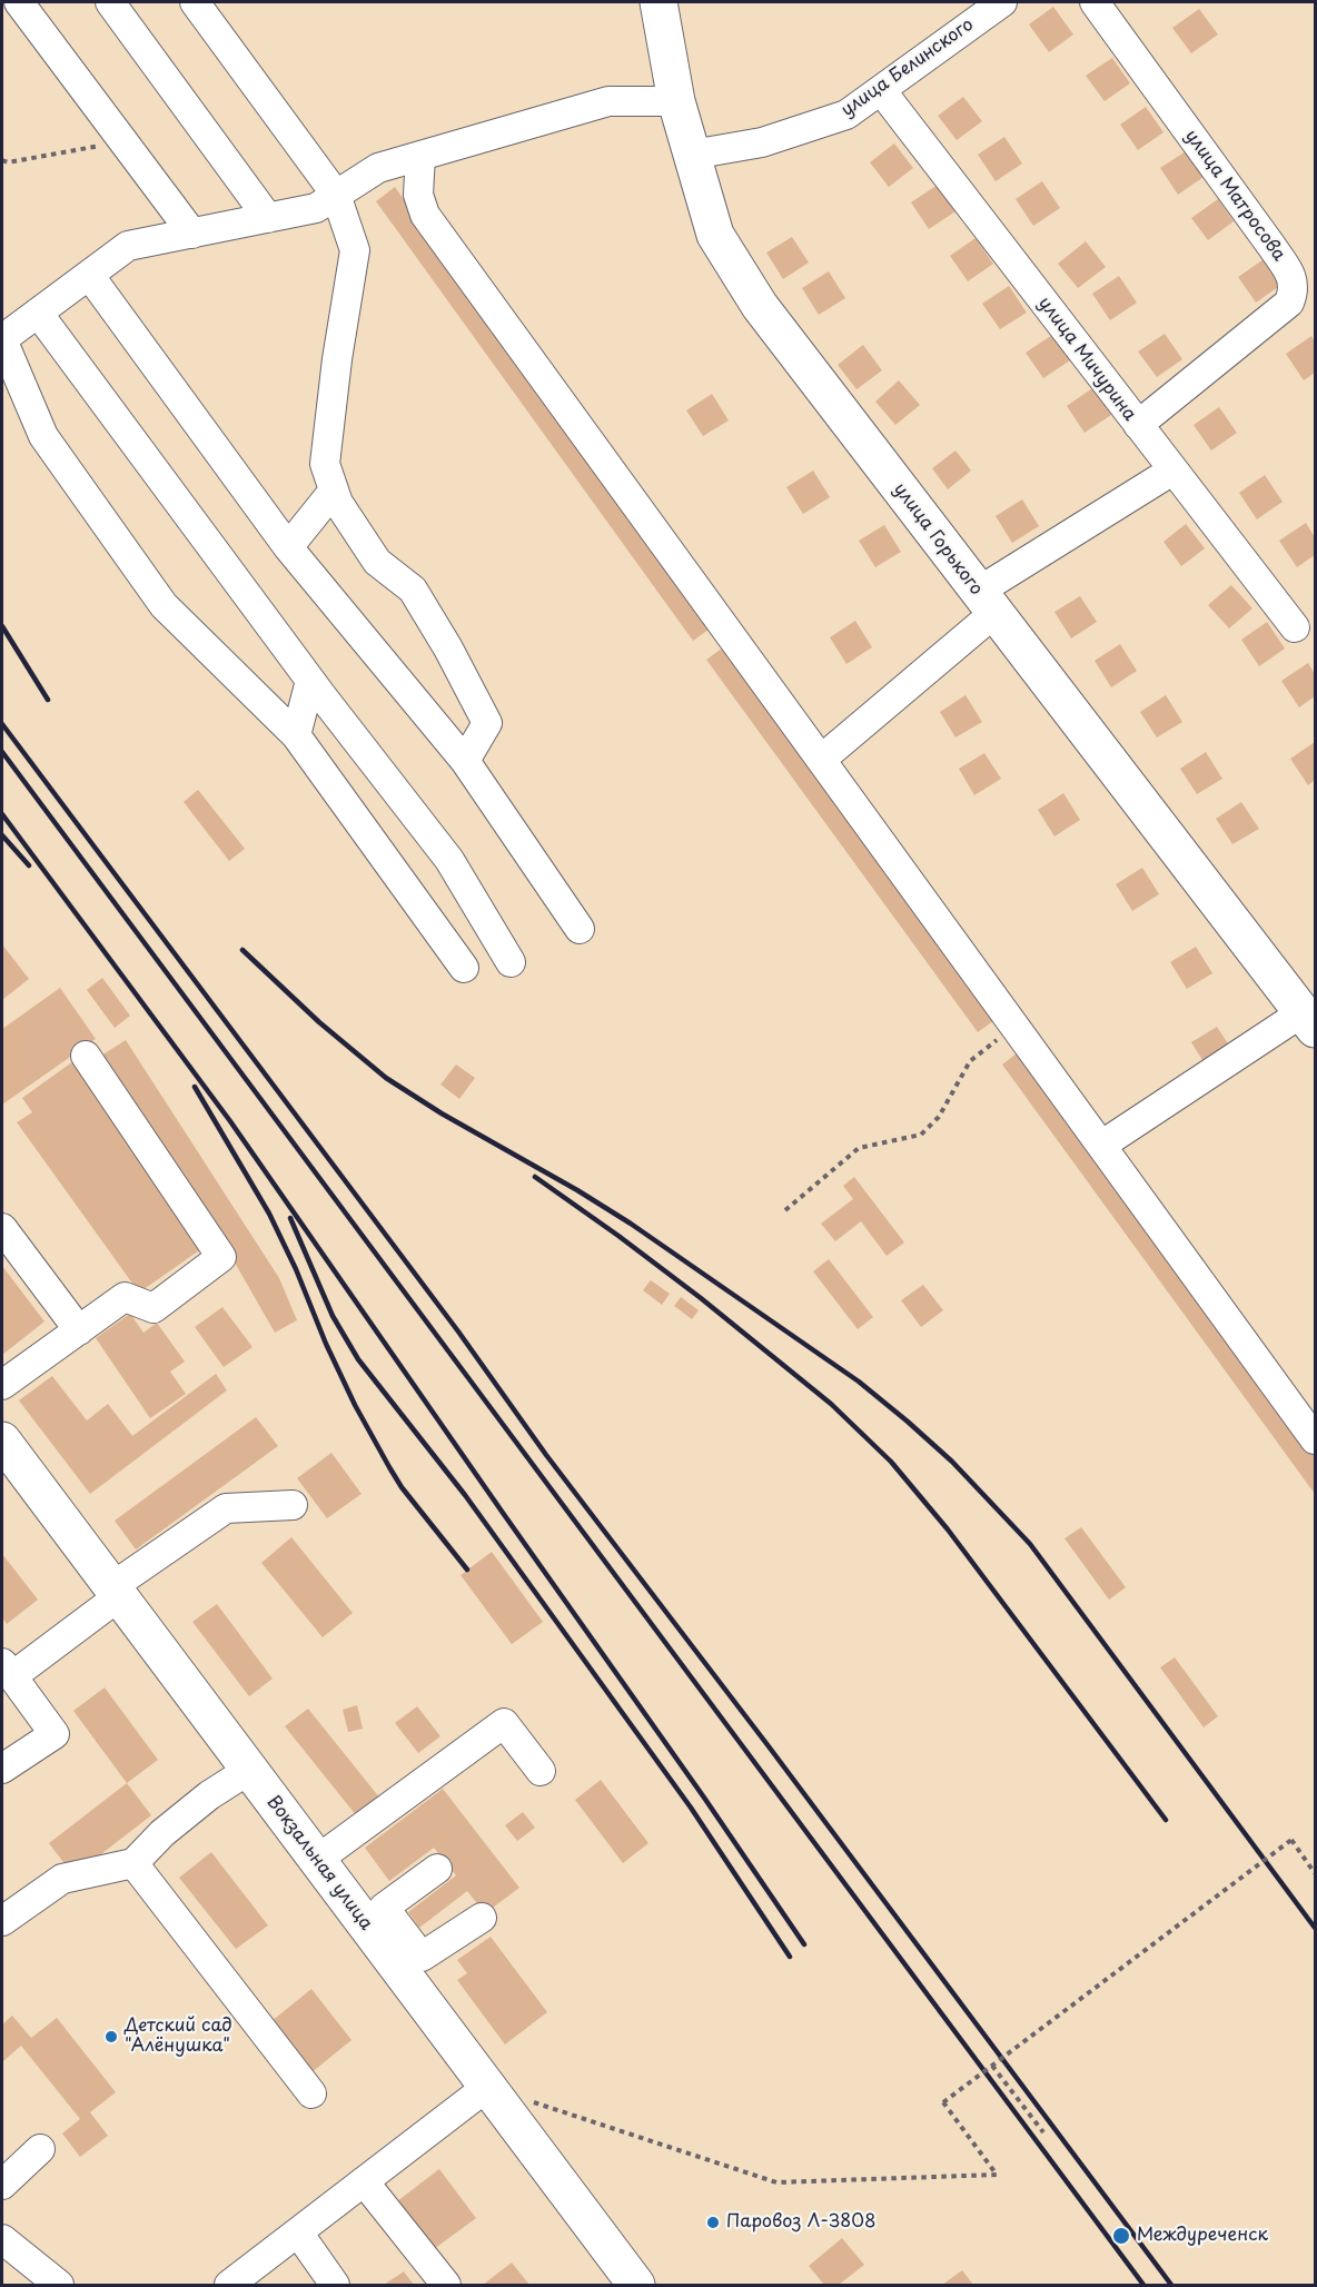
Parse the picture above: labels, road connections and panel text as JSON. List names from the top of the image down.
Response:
{
  "streets": {
    "main road": ["улица Горького", "Вокзальная улица"],
    "street": ["улица Белинского", "улица Матросова", "улица Мичурина"]
  },
  "crossings": [
    ["улица Белинского", "улица Мичурина"],
    ["улица Белинского", "улица Горького"],
    ["улица Матросова", "улица Мичурина"]
  ],
  "places": ["Детский сад \"Алёнушка\"", "Паровоз Л-3808", "Междуреченск"]
}
